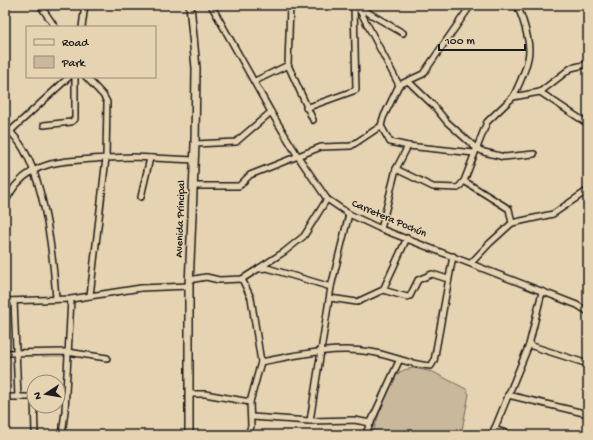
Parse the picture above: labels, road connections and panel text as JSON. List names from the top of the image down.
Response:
{
  "streets": {
    "main road": ["Avenida Principal"],
    "street": ["Carretera Pochún"]
  },
  "legend": ["Road", "Park"],
  "scale_bar": "100 m",
  "north": "left"
}
